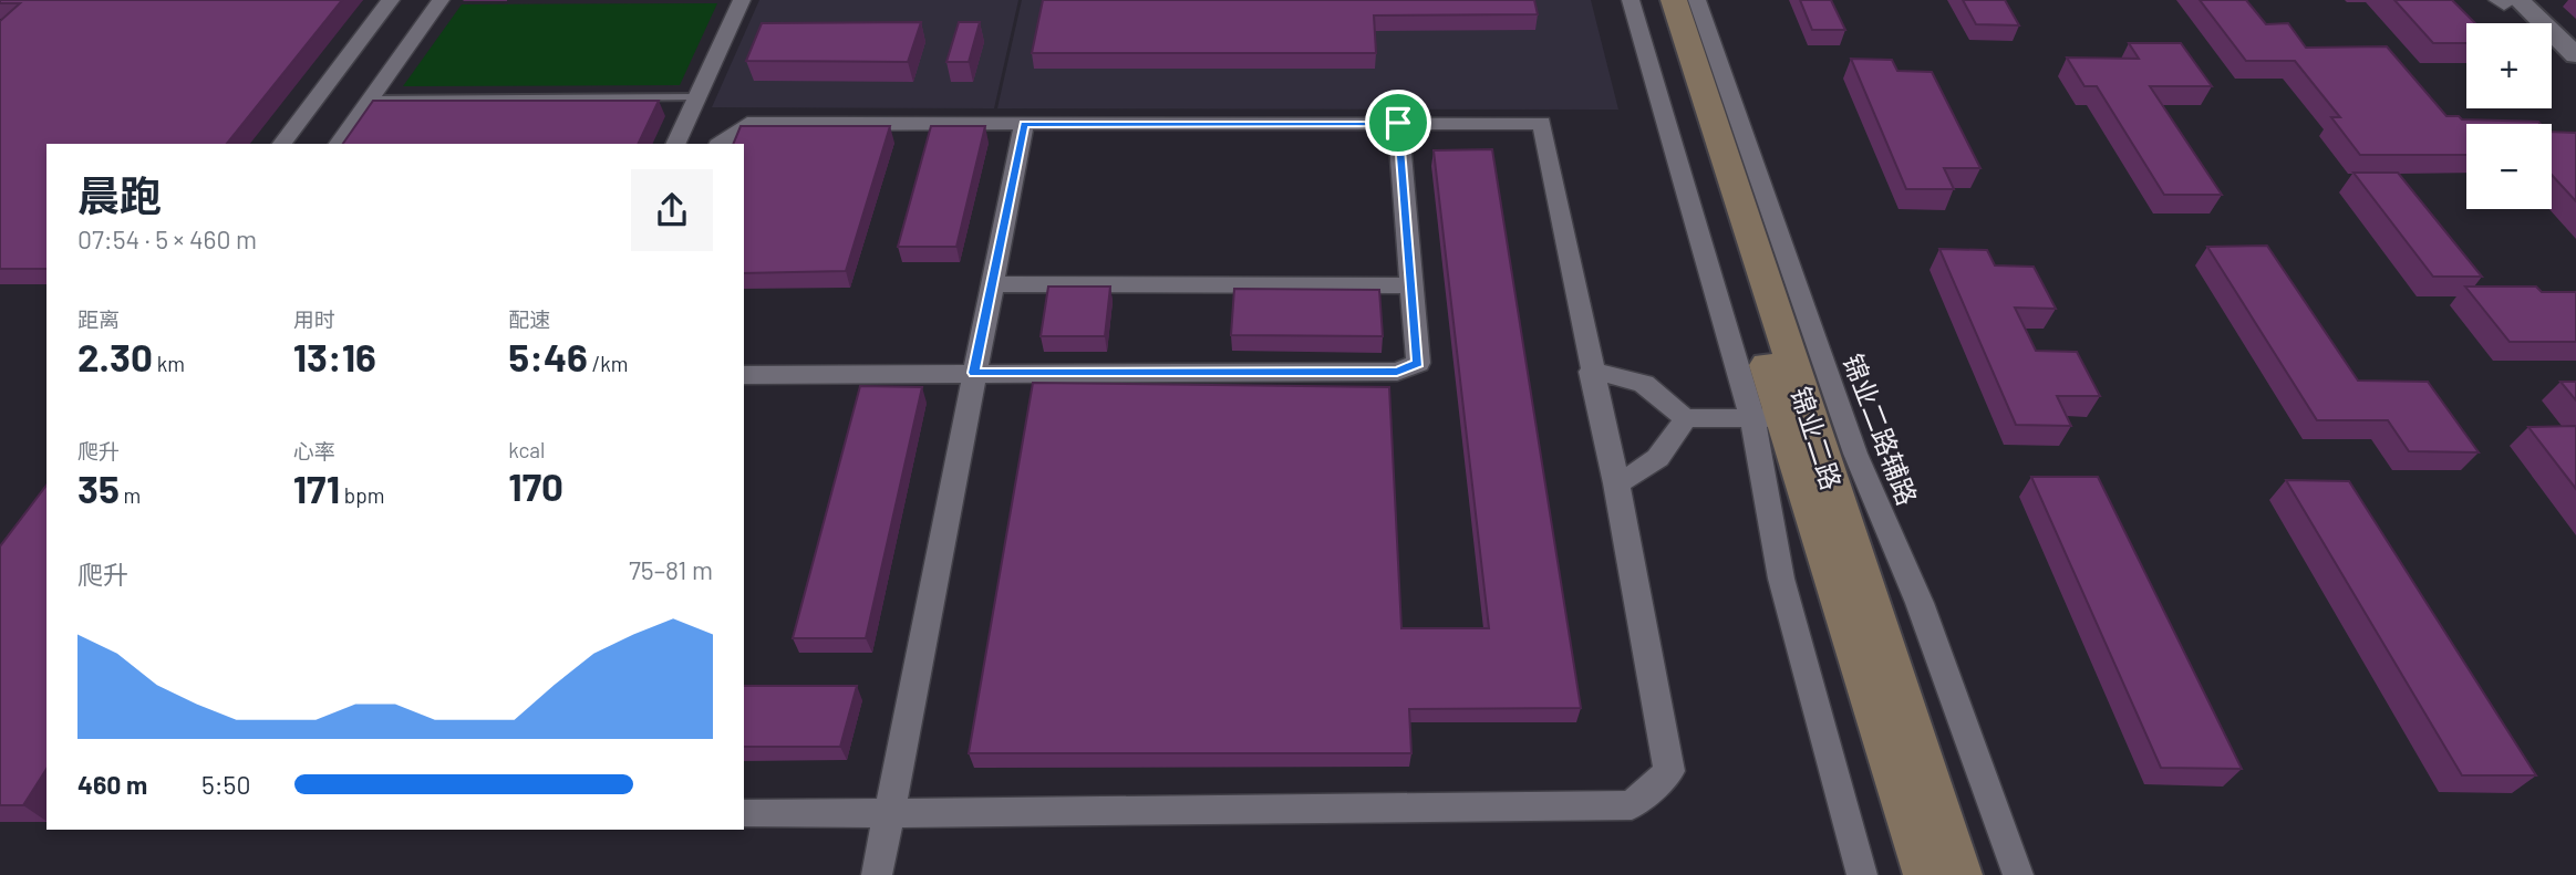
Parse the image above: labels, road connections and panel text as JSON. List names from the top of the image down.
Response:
{
  "streets": {
    "main road": ["锦业二路"],
    "street": ["锦业二路辅路"]
  },
  "page": {
    "map_buttons": ["+", "−"],
    "heading": ["晨跑", "07:54 · 5 × 460 m"],
    "stats": [
      ["距离", "2.30 km"],
      ["用时", "13:16"],
      ["配速", "5:46 /km"],
      ["爬升", "35 m"],
      ["心率", "171 bpm"],
      ["kcal", "170"]
    ],
    "chart": ["爬升", "75–81 m"],
    "list": [
      {
        "name": "460 m",
        "note": "5:50"
      }
    ]
  }
}
